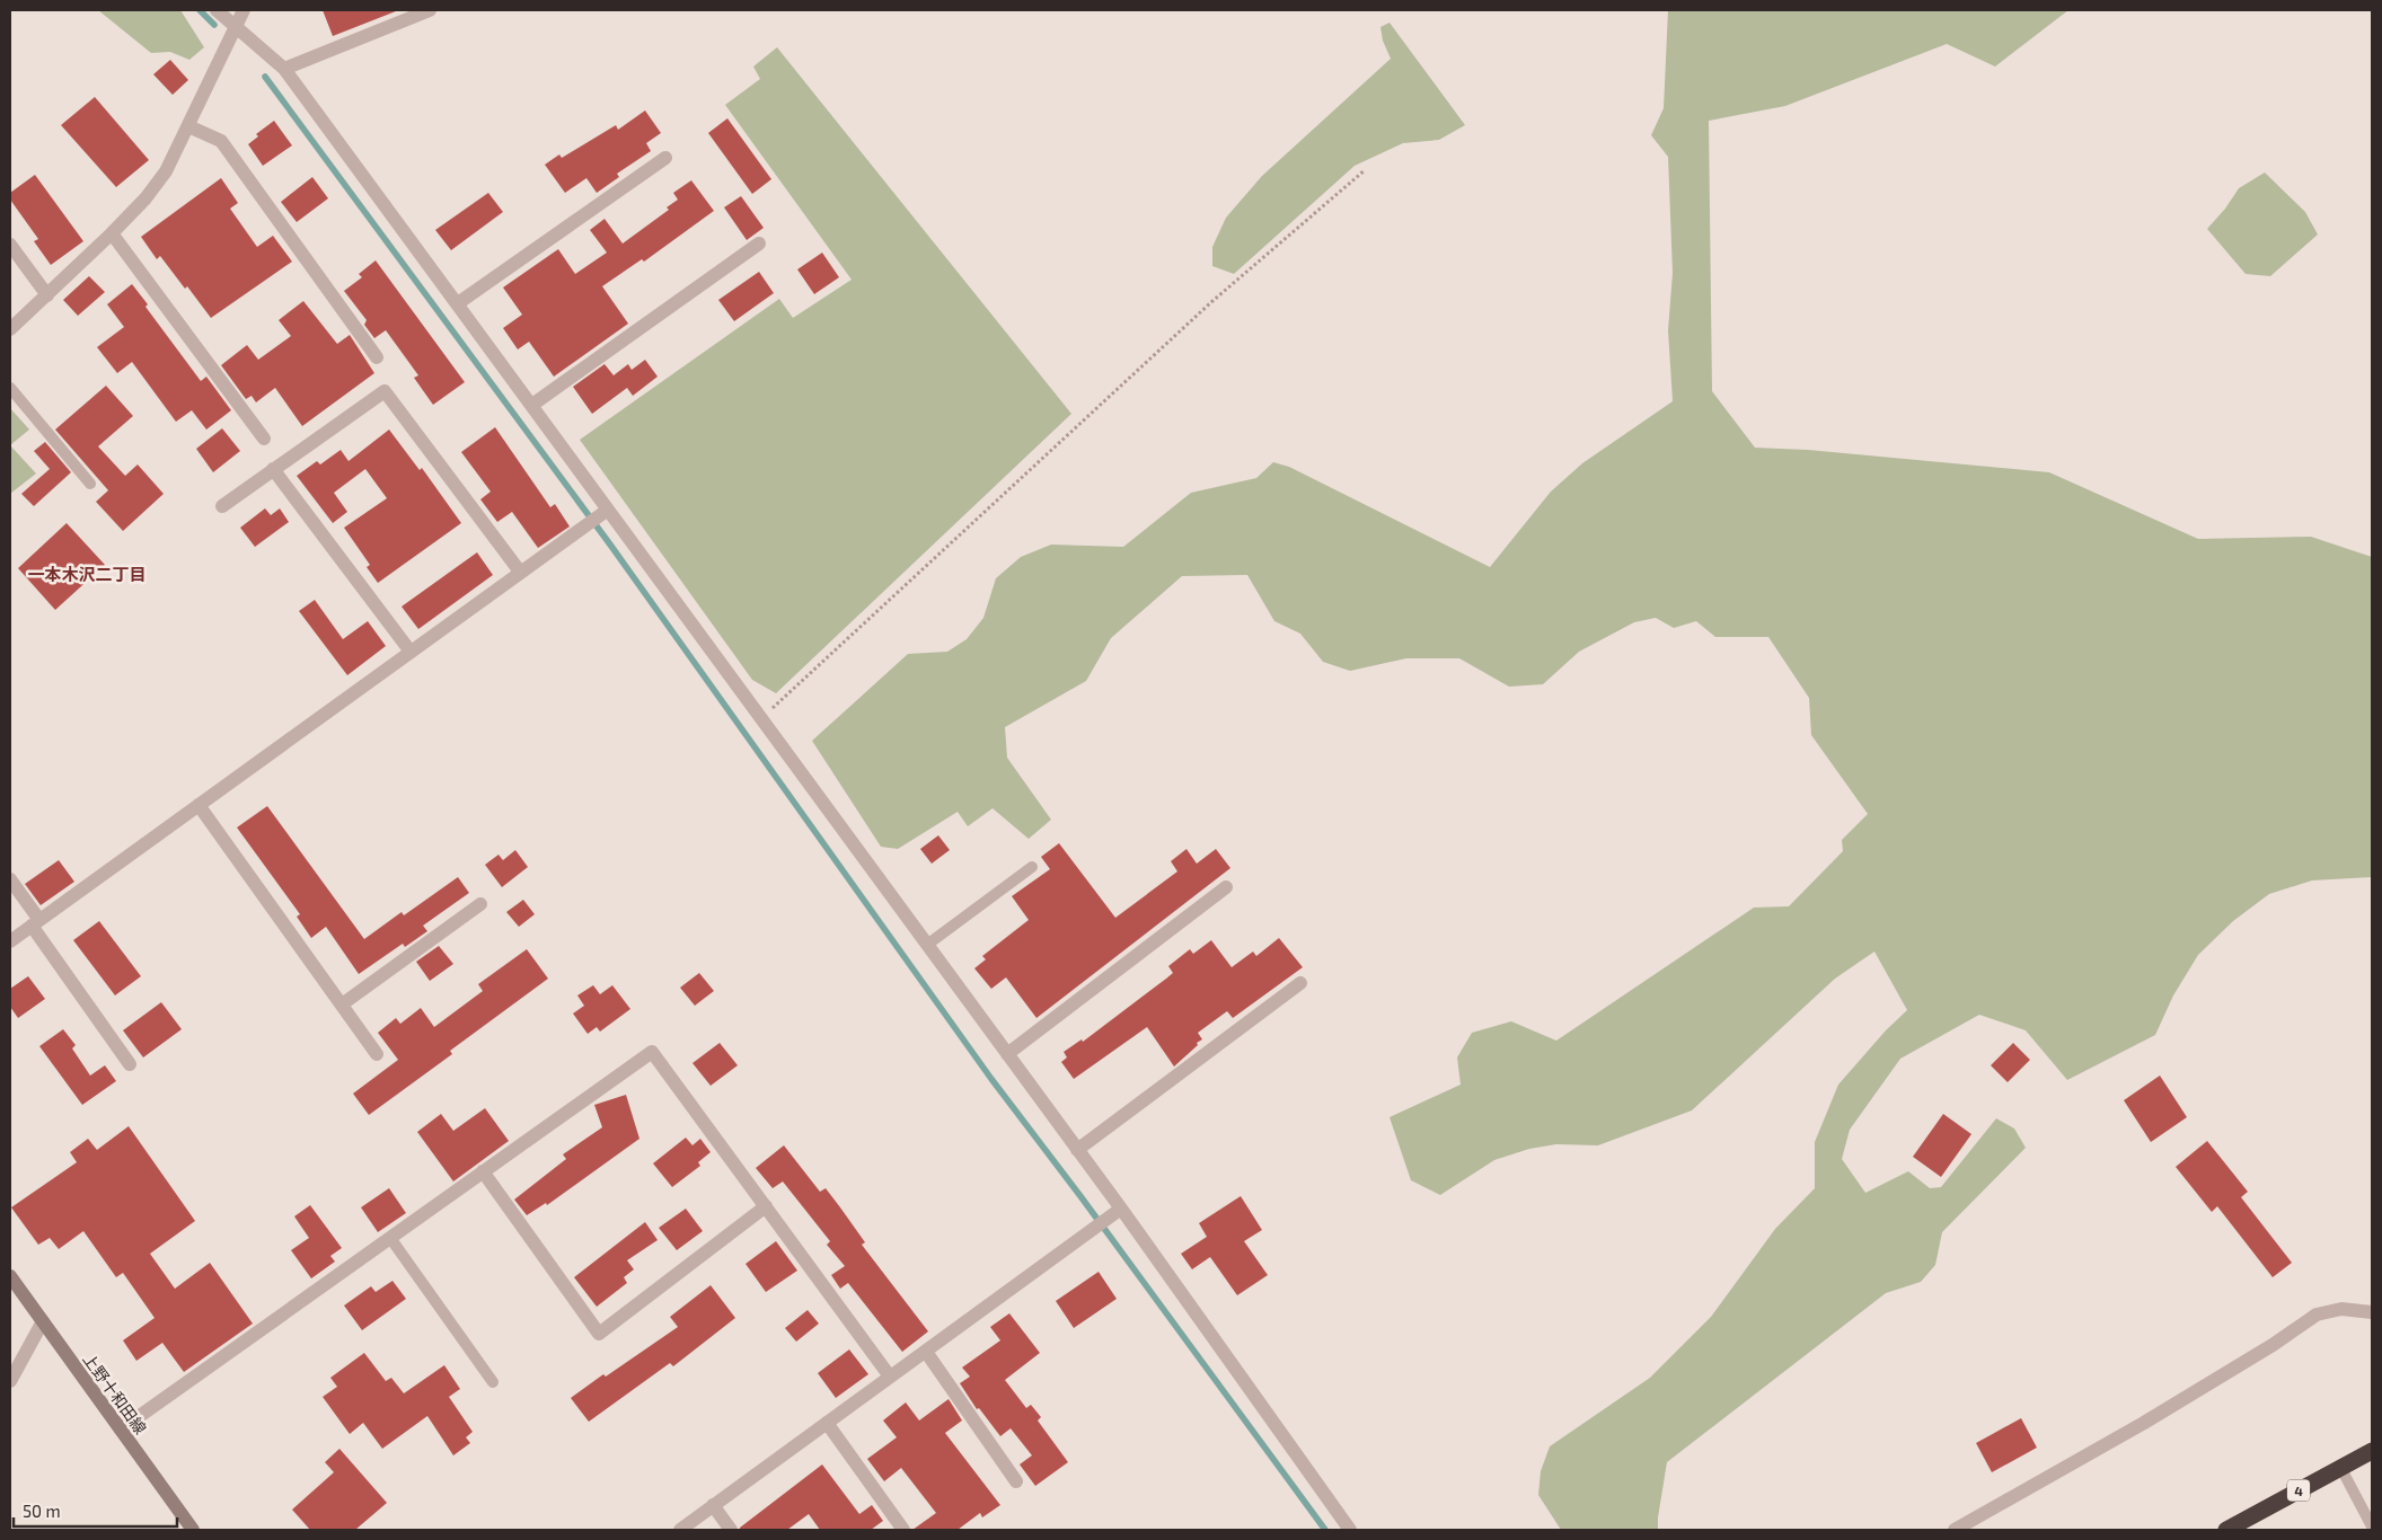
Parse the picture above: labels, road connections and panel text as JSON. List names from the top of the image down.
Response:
{
  "streets": {
    "highway": ["4"],
    "main road": ["上野十和田線"]
  },
  "districts": ["一本木沢二丁目"],
  "scale_bar": "50 m"
}
